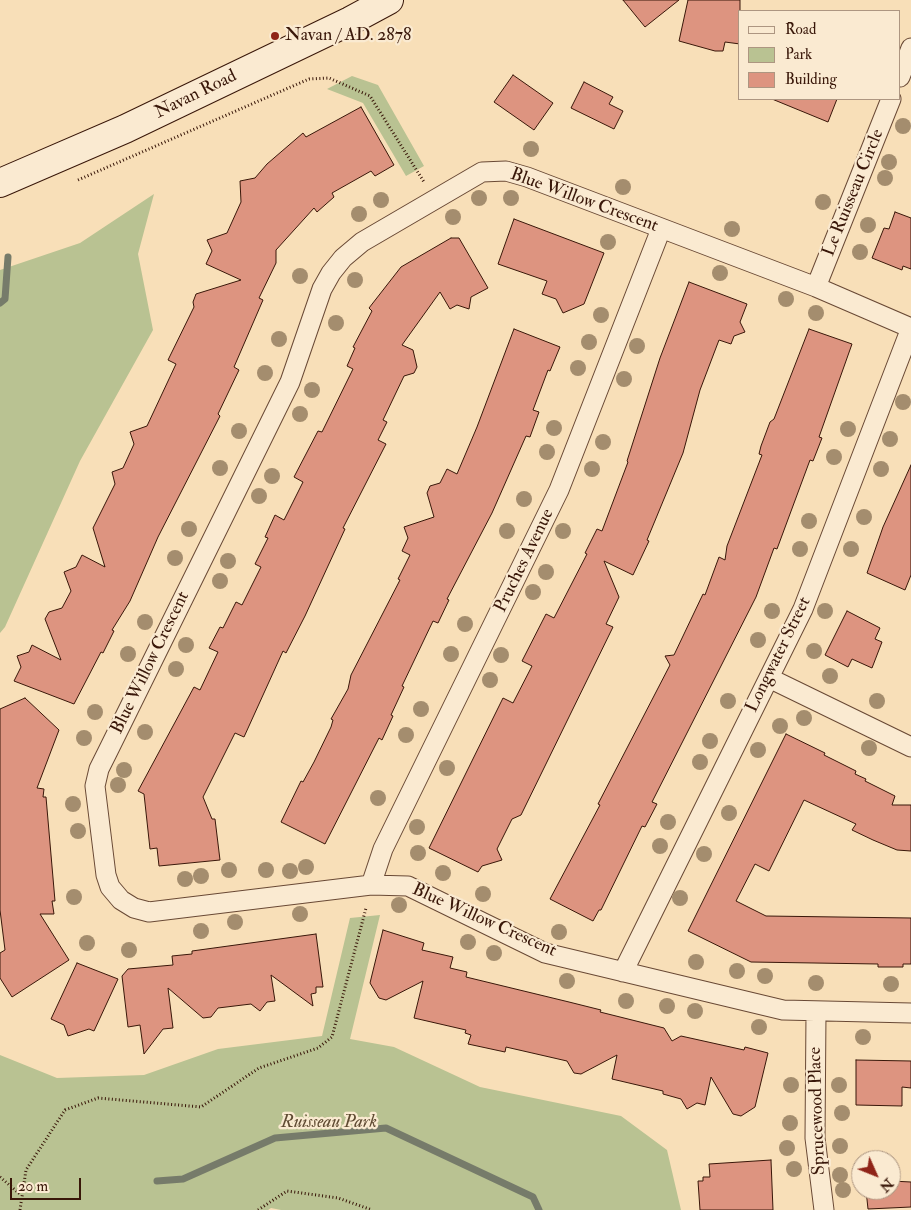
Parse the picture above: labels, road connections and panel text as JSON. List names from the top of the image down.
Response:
{
  "streets": {
    "main road": ["Navan Road"],
    "street": [
      "Le Ruisseau Circle",
      "Blue Willow Crescent",
      "Pruches Avenue",
      "Longwater Street",
      "Sprucewood Place"
    ]
  },
  "crossings": [
    ["Le Ruisseau Circle", "Blue Willow Crescent"],
    ["Blue Willow Crescent", "Pruches Avenue"],
    ["Blue Willow Crescent", "Longwater Street"],
    ["Blue Willow Crescent", "Sprucewood Place"]
  ],
  "parks": ["Ruisseau Park"],
  "places": ["Navan / AD. 2878"],
  "legend": ["Road", "Park", "Building"],
  "scale_bar": "20 m",
  "north": "bottom right"
}
